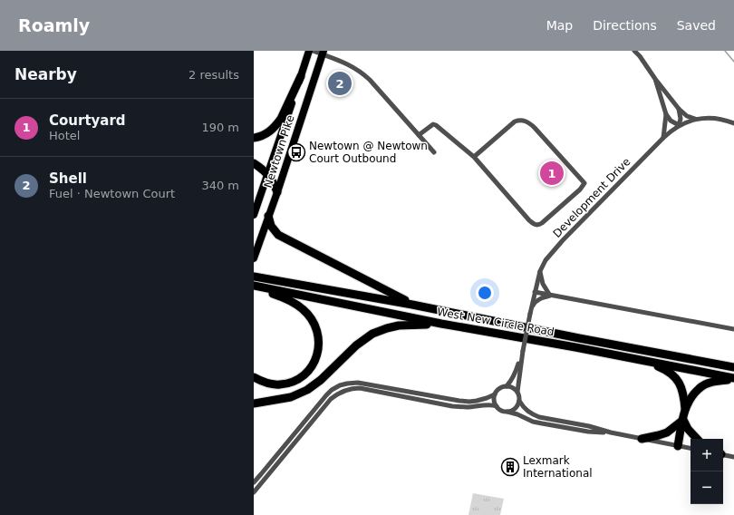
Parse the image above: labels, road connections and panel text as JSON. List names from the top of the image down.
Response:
{
  "streets": {
    "highway": ["Newtown Pike", "West New Circle Road"],
    "street": ["Development Drive"]
  },
  "places": {
    "bus stop": ["Newtown @ Newtown Court Outbound"],
    "building": ["Lexmark International"]
  },
  "page": {
    "header": "Roamly",
    "nav": ["Map", "Directions", "Saved"],
    "heading": ["Nearby", "2 results"],
    "pins": ["2", "1"],
    "list": [
      {
        "mark": "1",
        "name": "Courtyard",
        "note": "Hotel",
        "value": "190 m"
      },
      {
        "mark": "2",
        "name": "Shell",
        "note": "Fuel · Newtown Court",
        "value": "340 m"
      }
    ],
    "map_buttons": ["+", "−"]
  }
}
